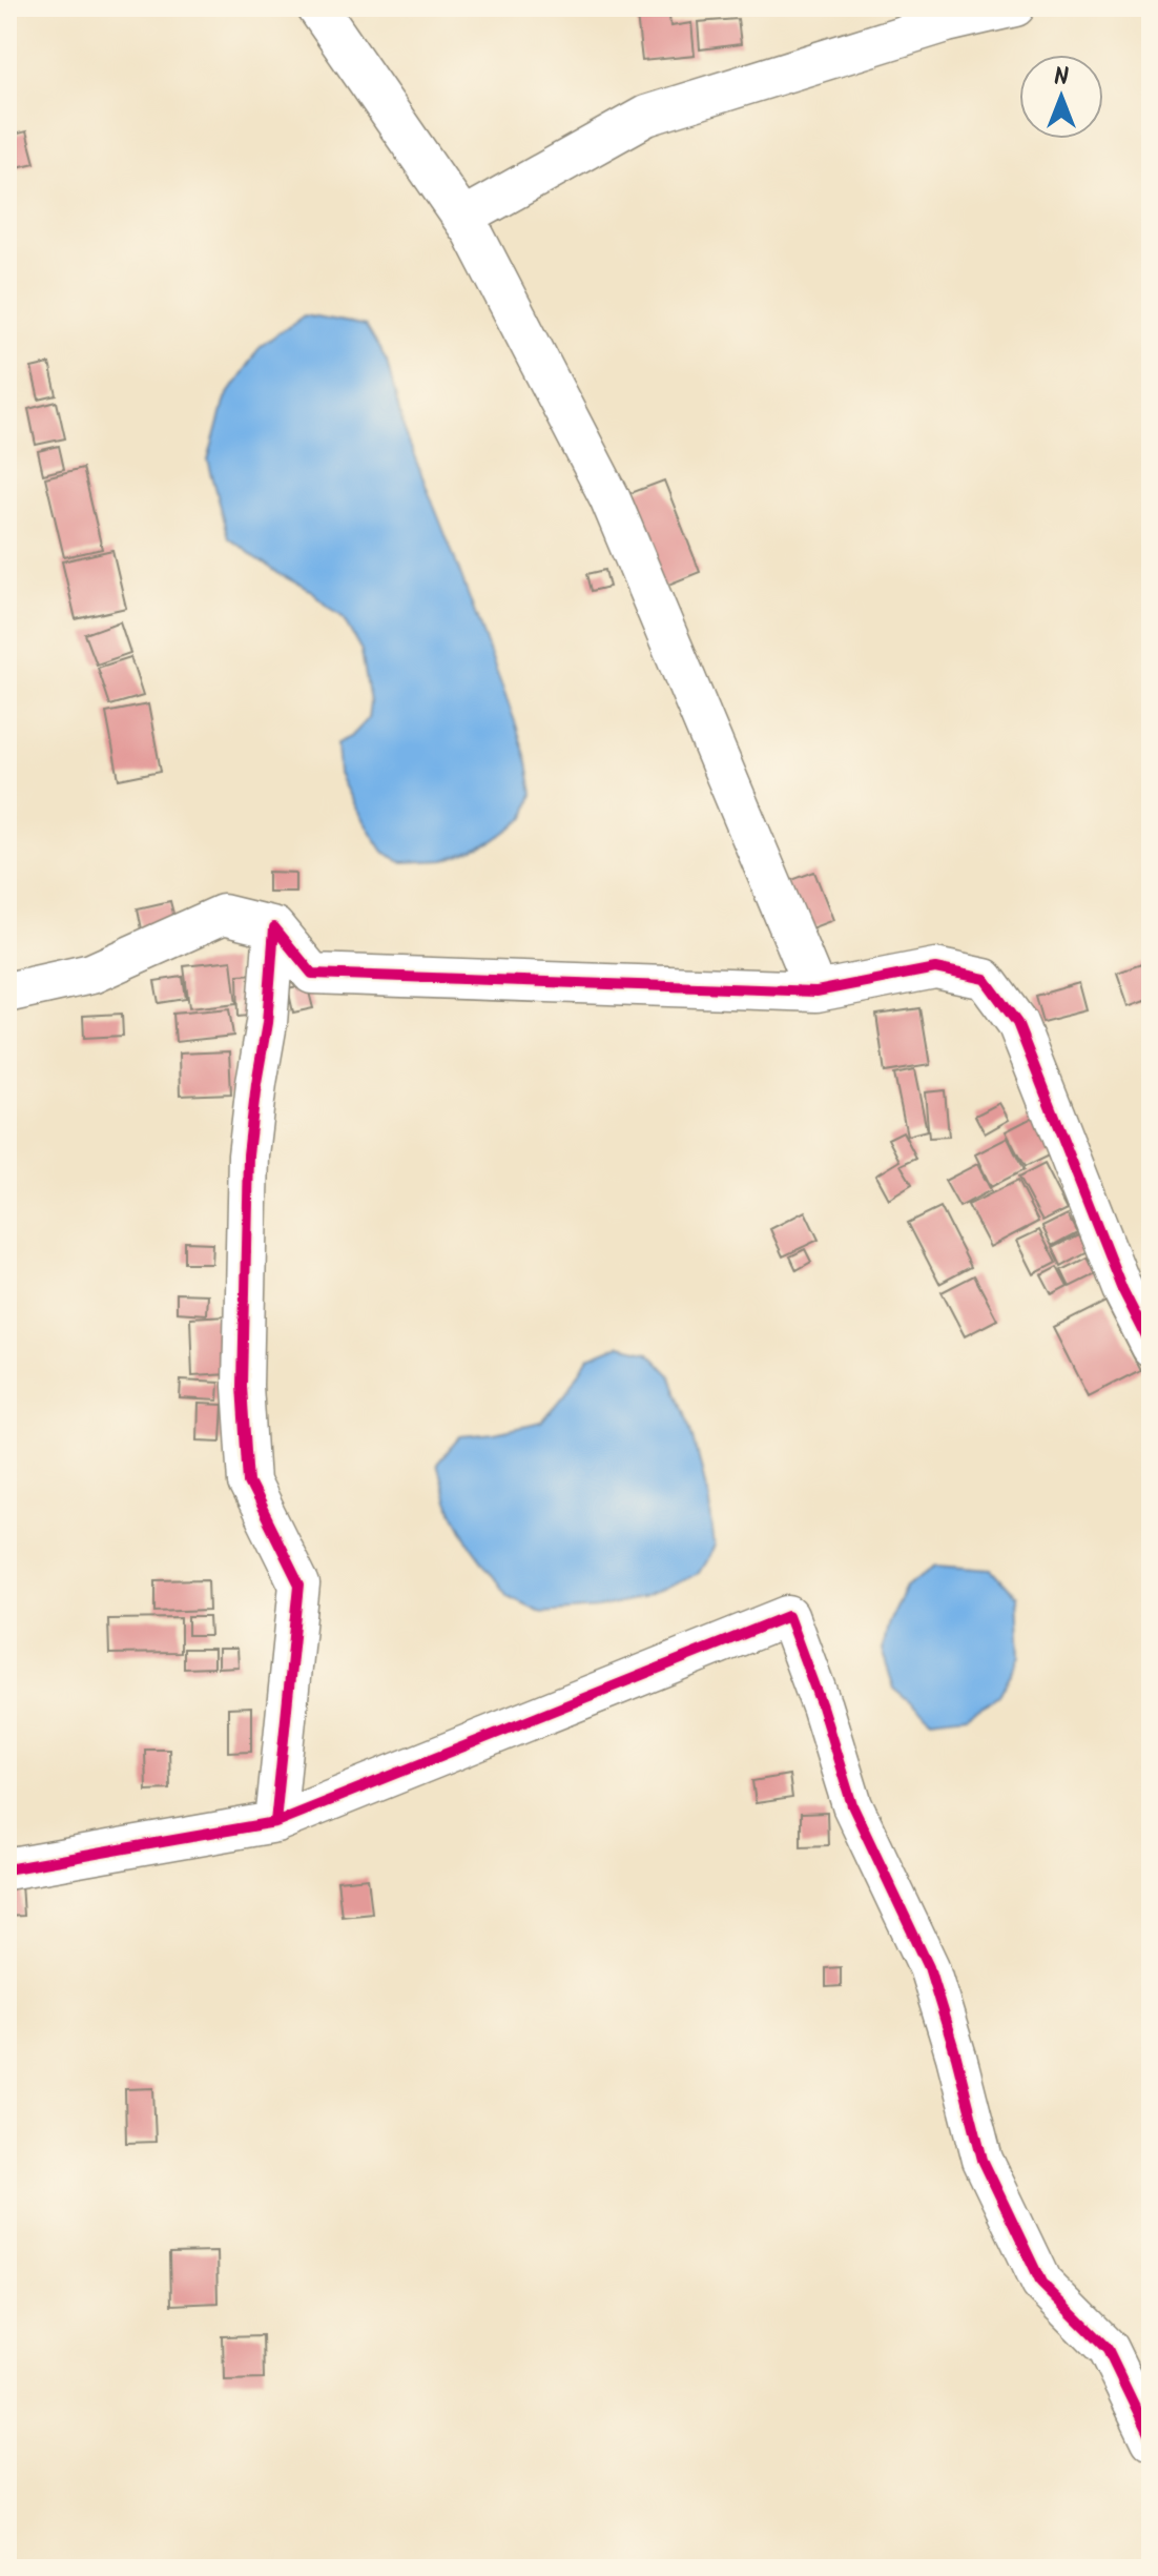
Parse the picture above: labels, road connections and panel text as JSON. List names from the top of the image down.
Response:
{
  "north": "top"
}
